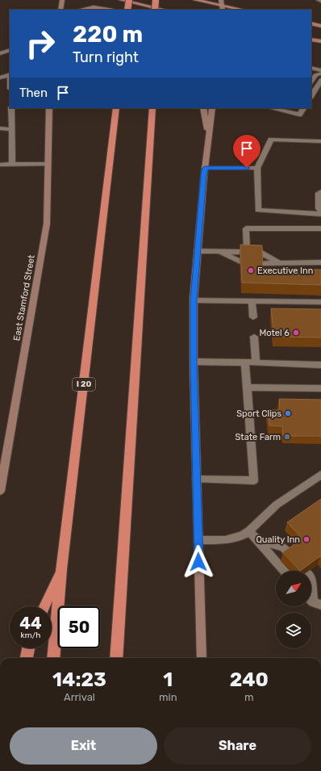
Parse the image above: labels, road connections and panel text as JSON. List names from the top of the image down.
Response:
{
  "streets": {
    "highway": ["I 20"],
    "main road": ["East Stamford Street"]
  },
  "places": [
    "Executive Inn",
    "Motel 6",
    "Sport Clips",
    "State Farm",
    "Quality Inn"
  ],
  "north": "top right",
  "page": {
    "turn": ["220 m", "Turn right"],
    "then": "Then",
    "speed": "44 km/h",
    "limit": "50",
    "eta": [
      "14:23",
      "Arrival",
      "1",
      "min",
      "240",
      "m"
    ],
    "buttons": ["Exit", "Share"]
  }
}
